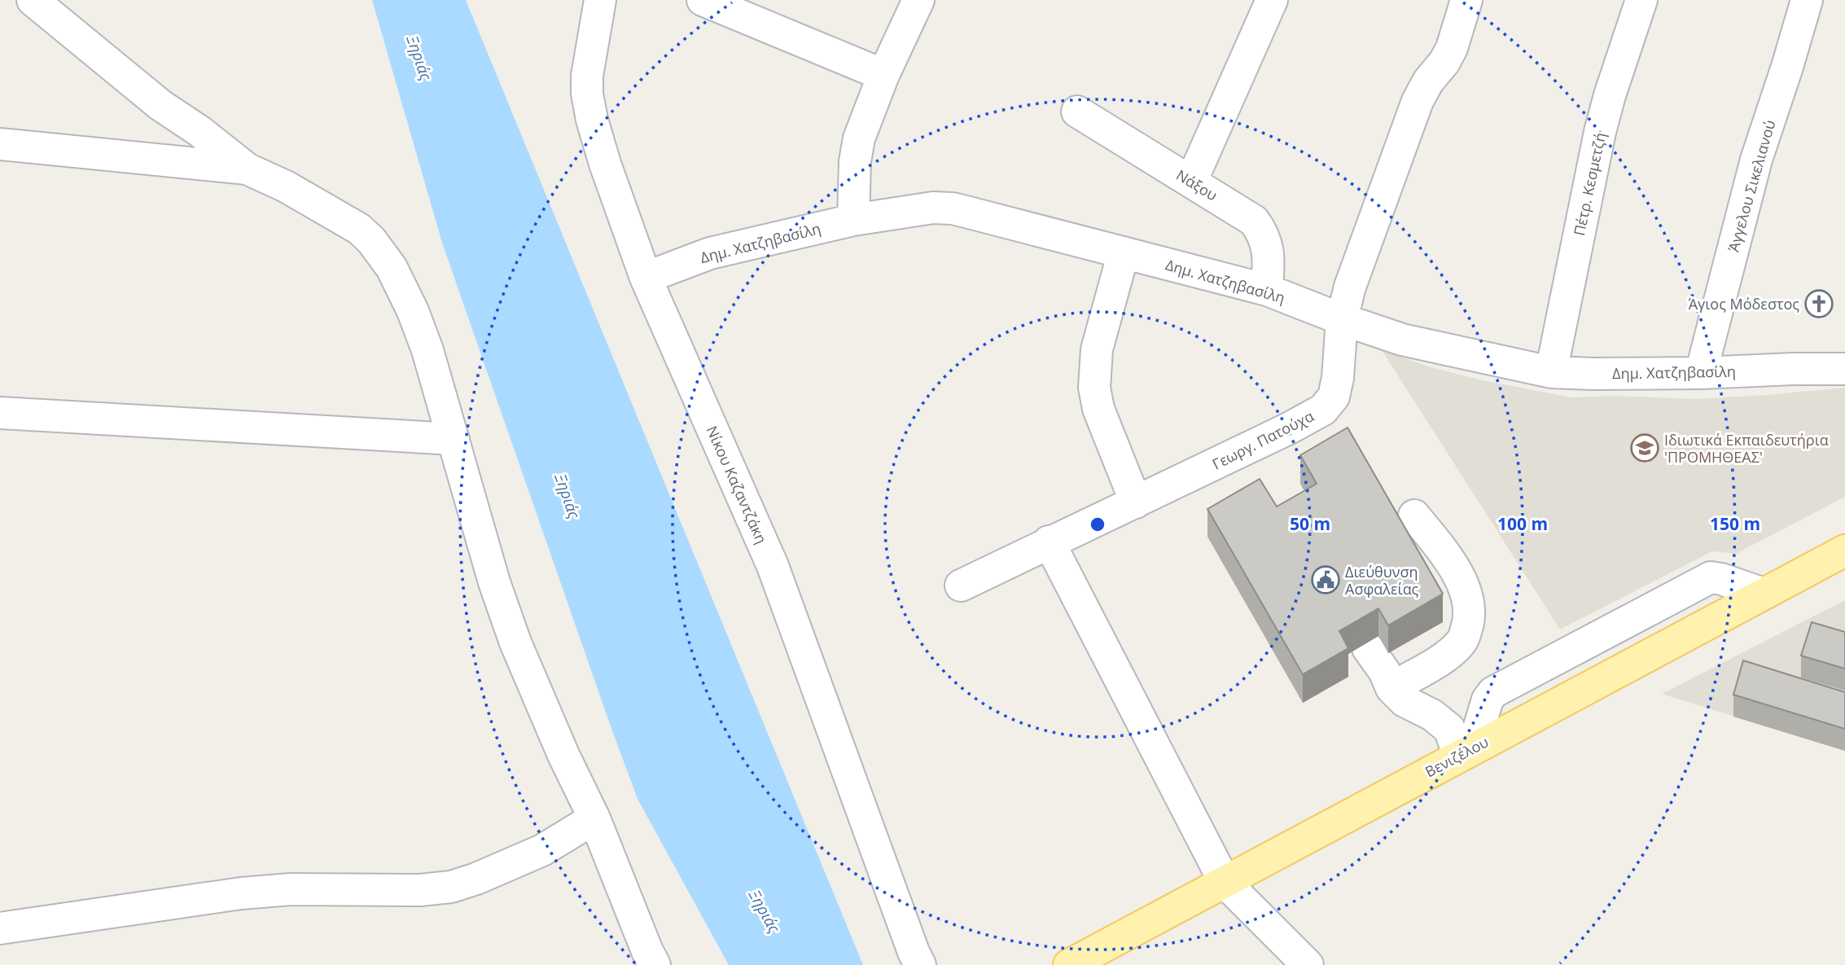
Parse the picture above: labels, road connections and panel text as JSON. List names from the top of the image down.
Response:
{
  "streets": {
    "main road": ["Βενιζέλου"],
    "street": [
      "Πέτρ. Κεσμετζή",
      "Νάξου",
      "Άγγελου Σικελιανού",
      "Δημ. Χατζηβασίλη",
      "Γεωργ. Πατούχα",
      "Νίκου Καζαντζάκη"
    ]
  },
  "crossings": [
    ["Πέτρ. Κεσμετζή", "Δημ. Χατζηβασίλη"],
    ["Νάξου", "Δημ. Χατζηβασίλη"],
    ["Άγγελου Σικελιανού", "Δημ. Χατζηβασίλη"],
    ["Δημ. Χατζηβασίλη", "Γεωργ. Πατούχα"],
    ["Δημ. Χατζηβασίλη", "Νίκου Καζαντζάκη"]
  ],
  "water": ["Ξηριάς"],
  "places": {
    "church": ["Άγιος Μόδεστος"],
    "school or university": ["Ιδιωτικά Εκπαιδευτήρια 'ΠΡΟΜΗΘΕΑΣ'"],
    "public building": ["Διεύθυνση Ασφαλείας"]
  },
  "rings": ["50 m", "100 m", "150 m"]
}
